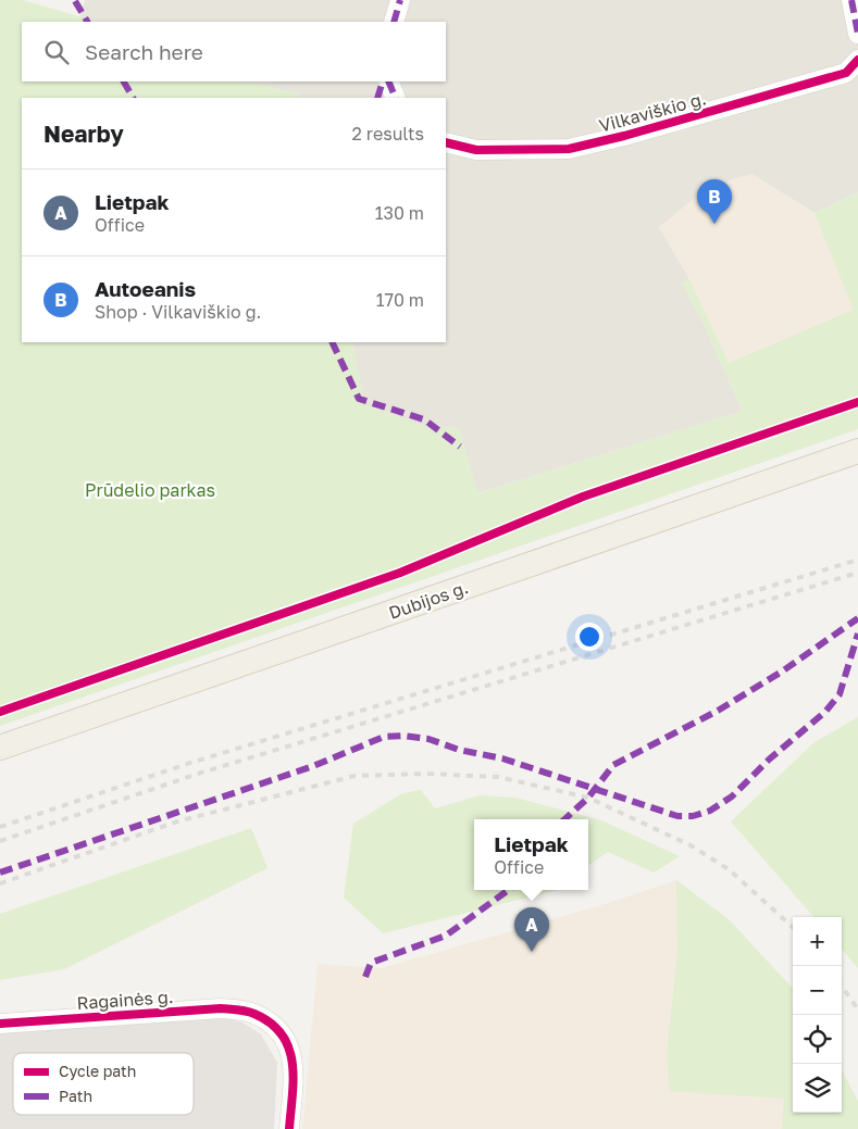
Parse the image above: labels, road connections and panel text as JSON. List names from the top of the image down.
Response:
{
  "streets": {
    "main road": ["Dubijos g."],
    "street": ["Vilkaviškio g.", "Ragainės g."]
  },
  "parks": ["Prūdelio parkas"],
  "legend": ["Cycle path", "Path"],
  "page": {
    "search": "Search here",
    "heading": ["Nearby", "2 results"],
    "list": [
      {
        "mark": "A",
        "name": "Lietpak",
        "note": "Office",
        "value": "130 m"
      },
      {
        "mark": "B",
        "name": "Autoeanis",
        "note": "Shop · Vilkaviškio g.",
        "value": "170 m"
      }
    ],
    "pins": ["B", "A"],
    "popup": ["Lietpak", "Office"],
    "map_buttons": ["+", "−"]
  }
}
